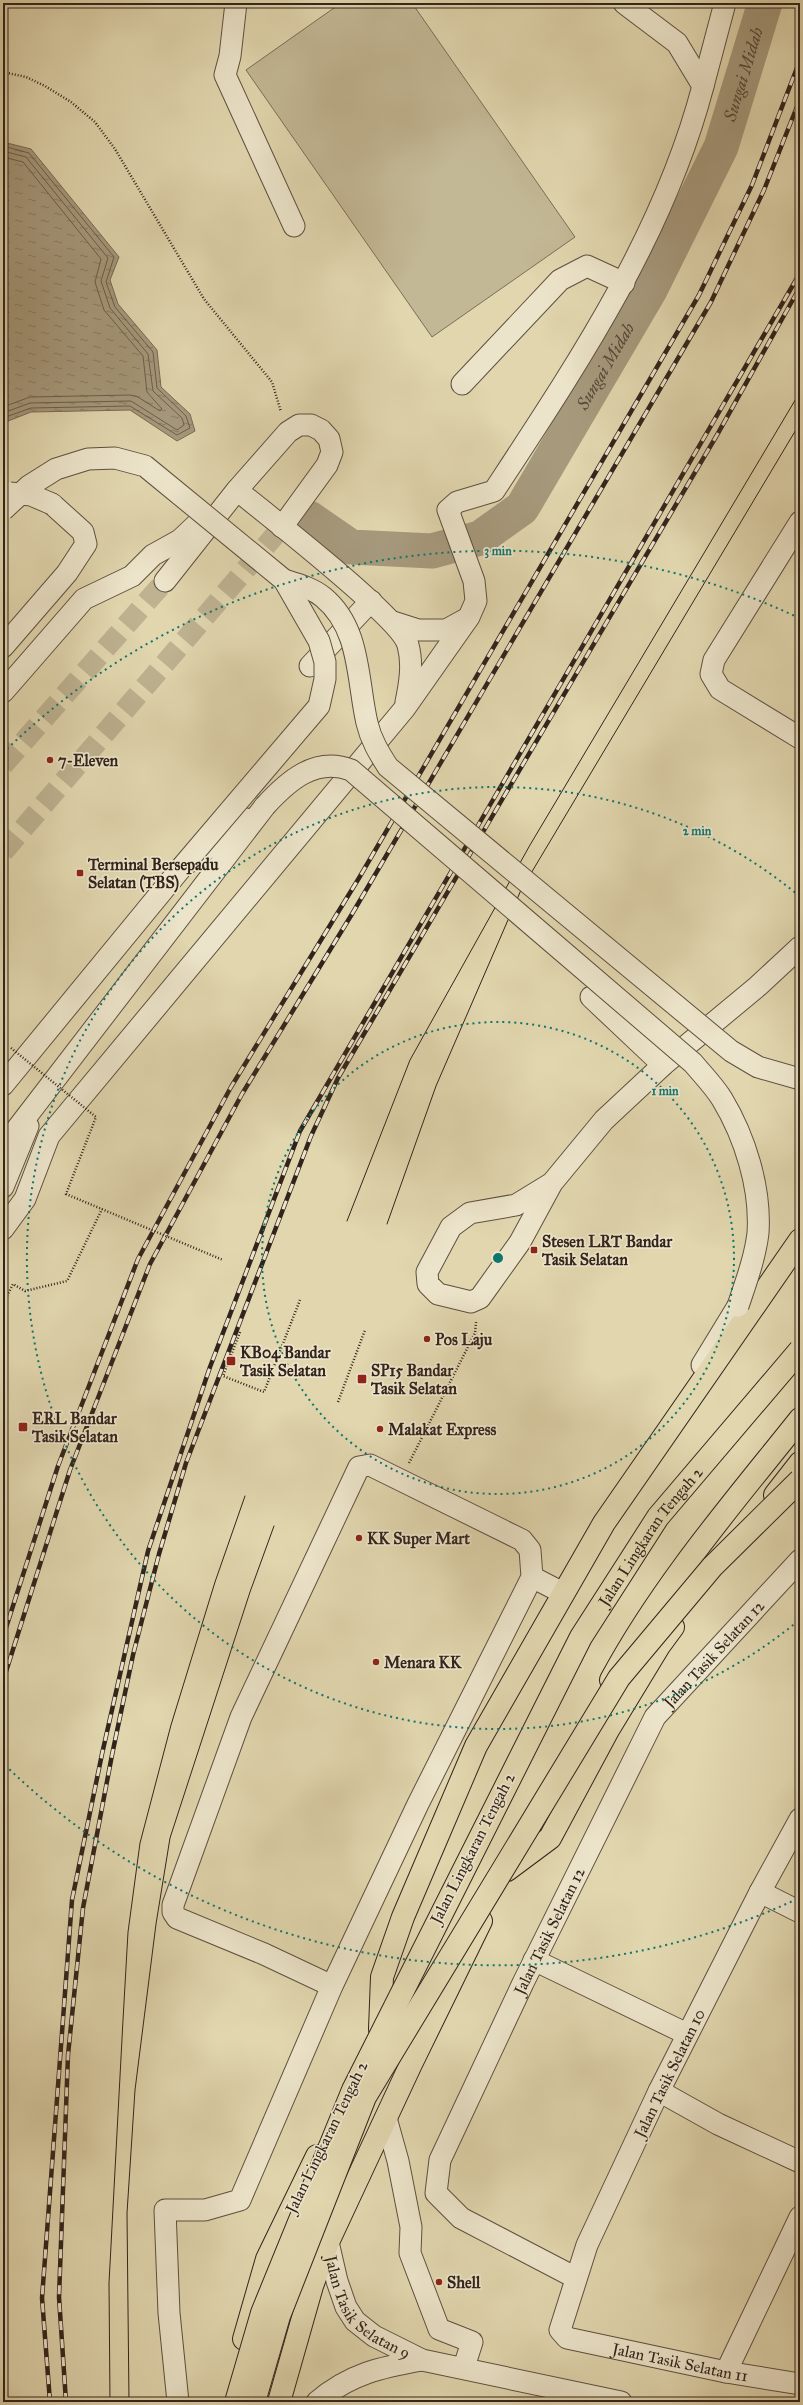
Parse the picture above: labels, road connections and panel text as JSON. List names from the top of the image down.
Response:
{
  "streets": {
    "highway": ["Jalan Lingkaran Tengah 2"],
    "street": [
      "Jalan Tasik Selatan 12",
      "Jalan Tasik Selatan 10",
      "Jalan Tasik Selatan 9",
      "Jalan Tasik Selatan 11"
    ]
  },
  "crossings": [
    ["Jalan Tasik Selatan 12", "Jalan Tasik Selatan 10"],
    ["Jalan Tasik Selatan 10", "Jalan Tasik Selatan 11"]
  ],
  "water": ["Sungai Midah"],
  "places": {
    "other": [
      "7-Eleven",
      "Pos Laju",
      "Malakat Express",
      "KK Super Mart",
      "Menara KK",
      "Shell"
    ],
    "transit": [
      "Terminal Bersepadu Selatan (TBS)",
      "Stesen LRT Bandar Tasik Selatan",
      "KB04 Bandar Tasik Selatan",
      "SP15 Bandar Tasik Selatan",
      "ERL Bandar Tasik Selatan"
    ]
  },
  "rings": ["3 min", "2 min", "1 min"]
}
